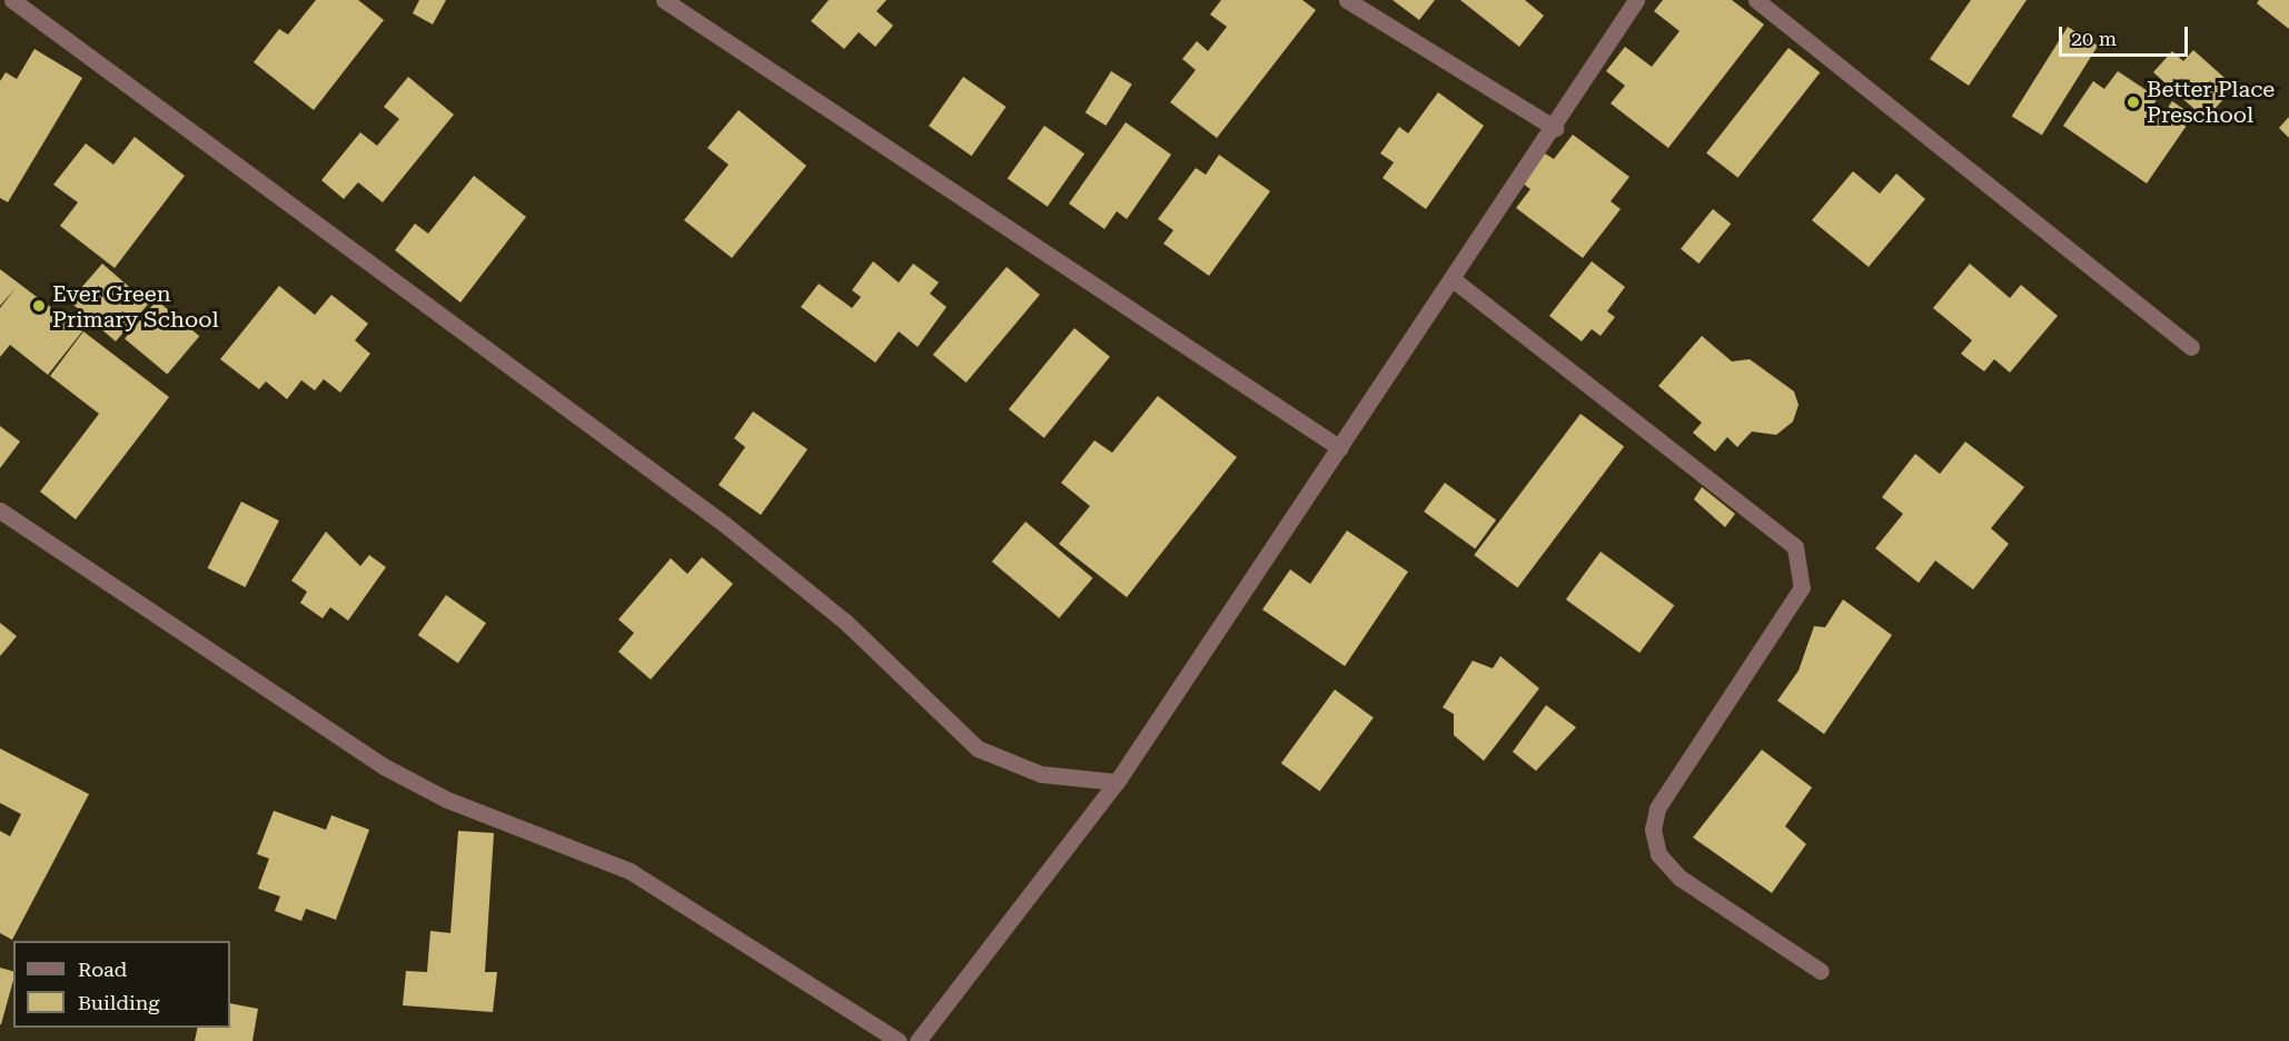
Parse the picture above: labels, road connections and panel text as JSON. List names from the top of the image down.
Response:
{
  "places": ["Better Place Preschool", "Ever Green Primary School"],
  "legend": ["Road", "Building"],
  "scale_bar": "20 m"
}
